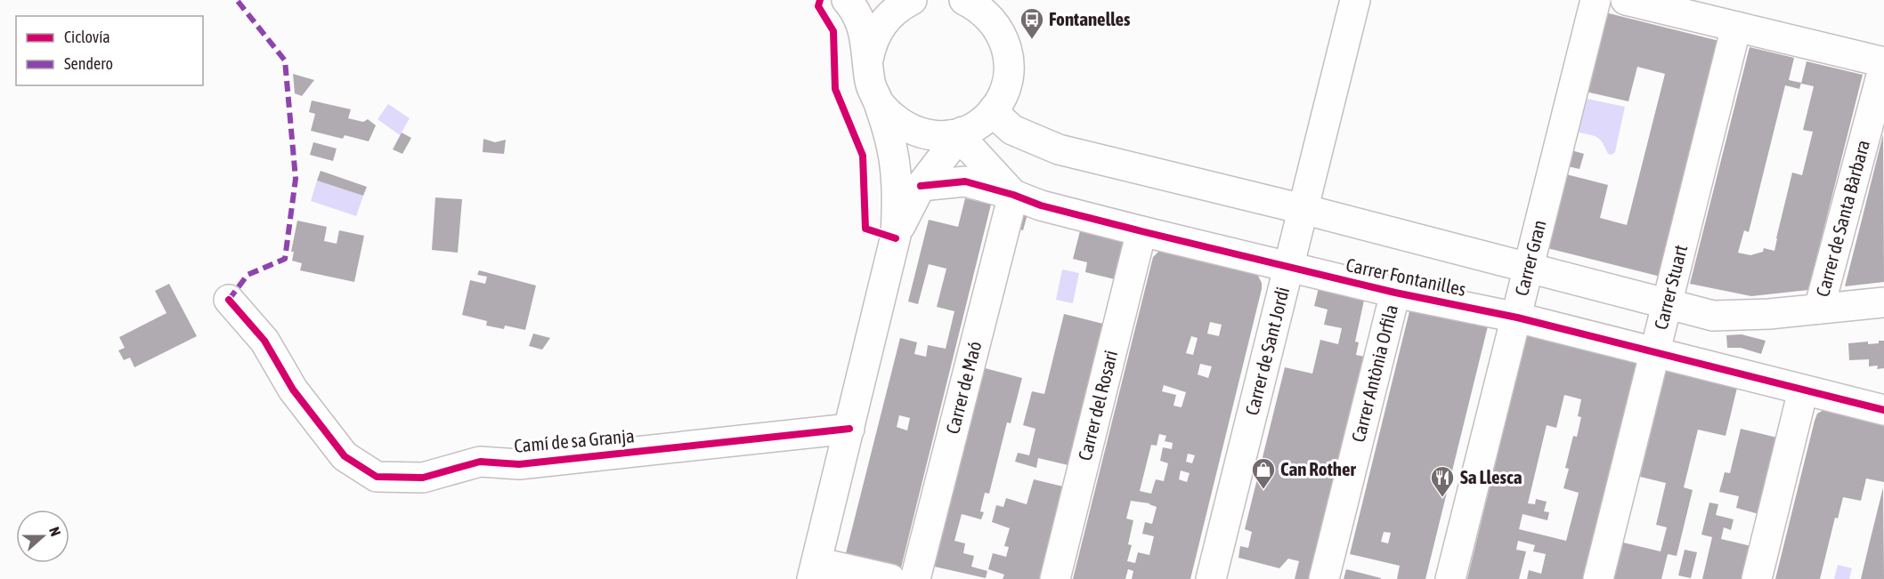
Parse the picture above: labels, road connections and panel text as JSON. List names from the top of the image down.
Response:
{
  "streets": {
    "street": [
      "Carrer de Santa Bàrbara",
      "Carrer Gran",
      "Carrer Fontanilles",
      "Carrer Stuart",
      "Carrer de Sant Jordi",
      "Carrer Antònia Orfila",
      "Carrer de Maó",
      "Carrer del Rosari",
      "Camí de sa Granja"
    ]
  },
  "crossings": [
    ["Carrer Gran", "Carrer Fontanilles"],
    ["Carrer Fontanilles", "Carrer Stuart"],
    ["Carrer Fontanilles", "Carrer de Sant Jordi"],
    ["Carrer Fontanilles", "Carrer Antònia Orfila"],
    ["Carrer Fontanilles", "Carrer de Maó"],
    ["Carrer Fontanilles", "Carrer del Rosari"]
  ],
  "places": {
    "bus stop": ["Fontanelles"],
    "shop": ["Can Rother"],
    "restaurant": ["Sa Llesca"]
  },
  "legend": ["Ciclovía", "Sendero"],
  "north": "right"
}
